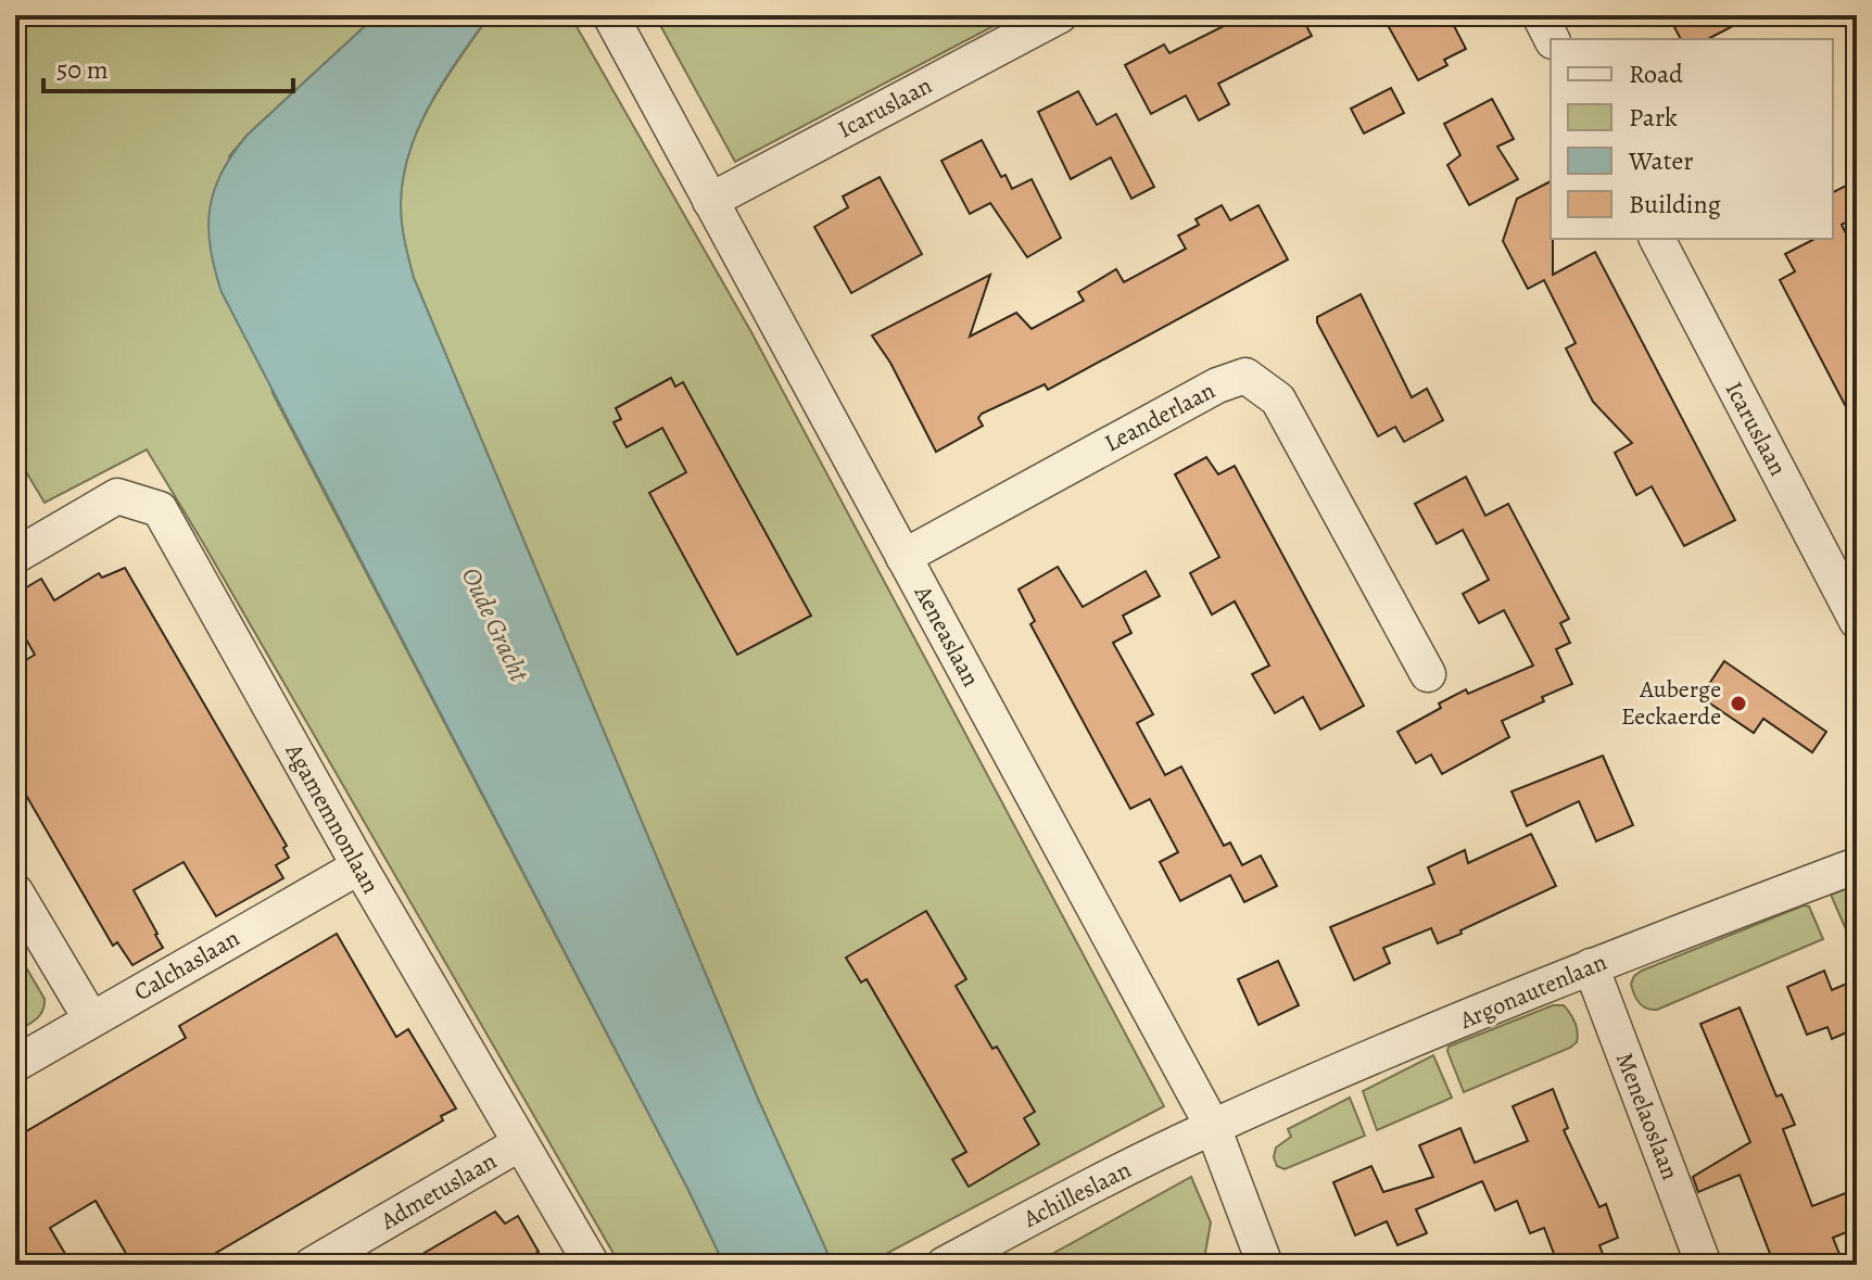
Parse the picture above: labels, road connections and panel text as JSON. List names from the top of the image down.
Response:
{
  "streets": {
    "street": [
      "Icaruslaan",
      "Leanderlaan",
      "Aeneaslaan",
      "Agamemnonlaan",
      "Calchaslaan",
      "Argonautenlaan",
      "Menelaoslaan",
      "Admetuslaan",
      "Achilleslaan"
    ]
  },
  "crossings": [
    ["Icaruslaan", "Aeneaslaan"],
    ["Leanderlaan", "Aeneaslaan"],
    ["Aeneaslaan", "Argonautenlaan"],
    ["Aeneaslaan", "Achilleslaan"],
    ["Agamemnonlaan", "Calchaslaan"],
    ["Agamemnonlaan", "Admetuslaan"],
    ["Argonautenlaan", "Menelaoslaan"],
    ["Argonautenlaan", "Achilleslaan"]
  ],
  "water": ["Oude Gracht"],
  "places": ["Auberge Eeckaerde"],
  "legend": [
    "Road",
    "Park",
    "Water",
    "Building"
  ],
  "scale_bar": "50 m"
}
